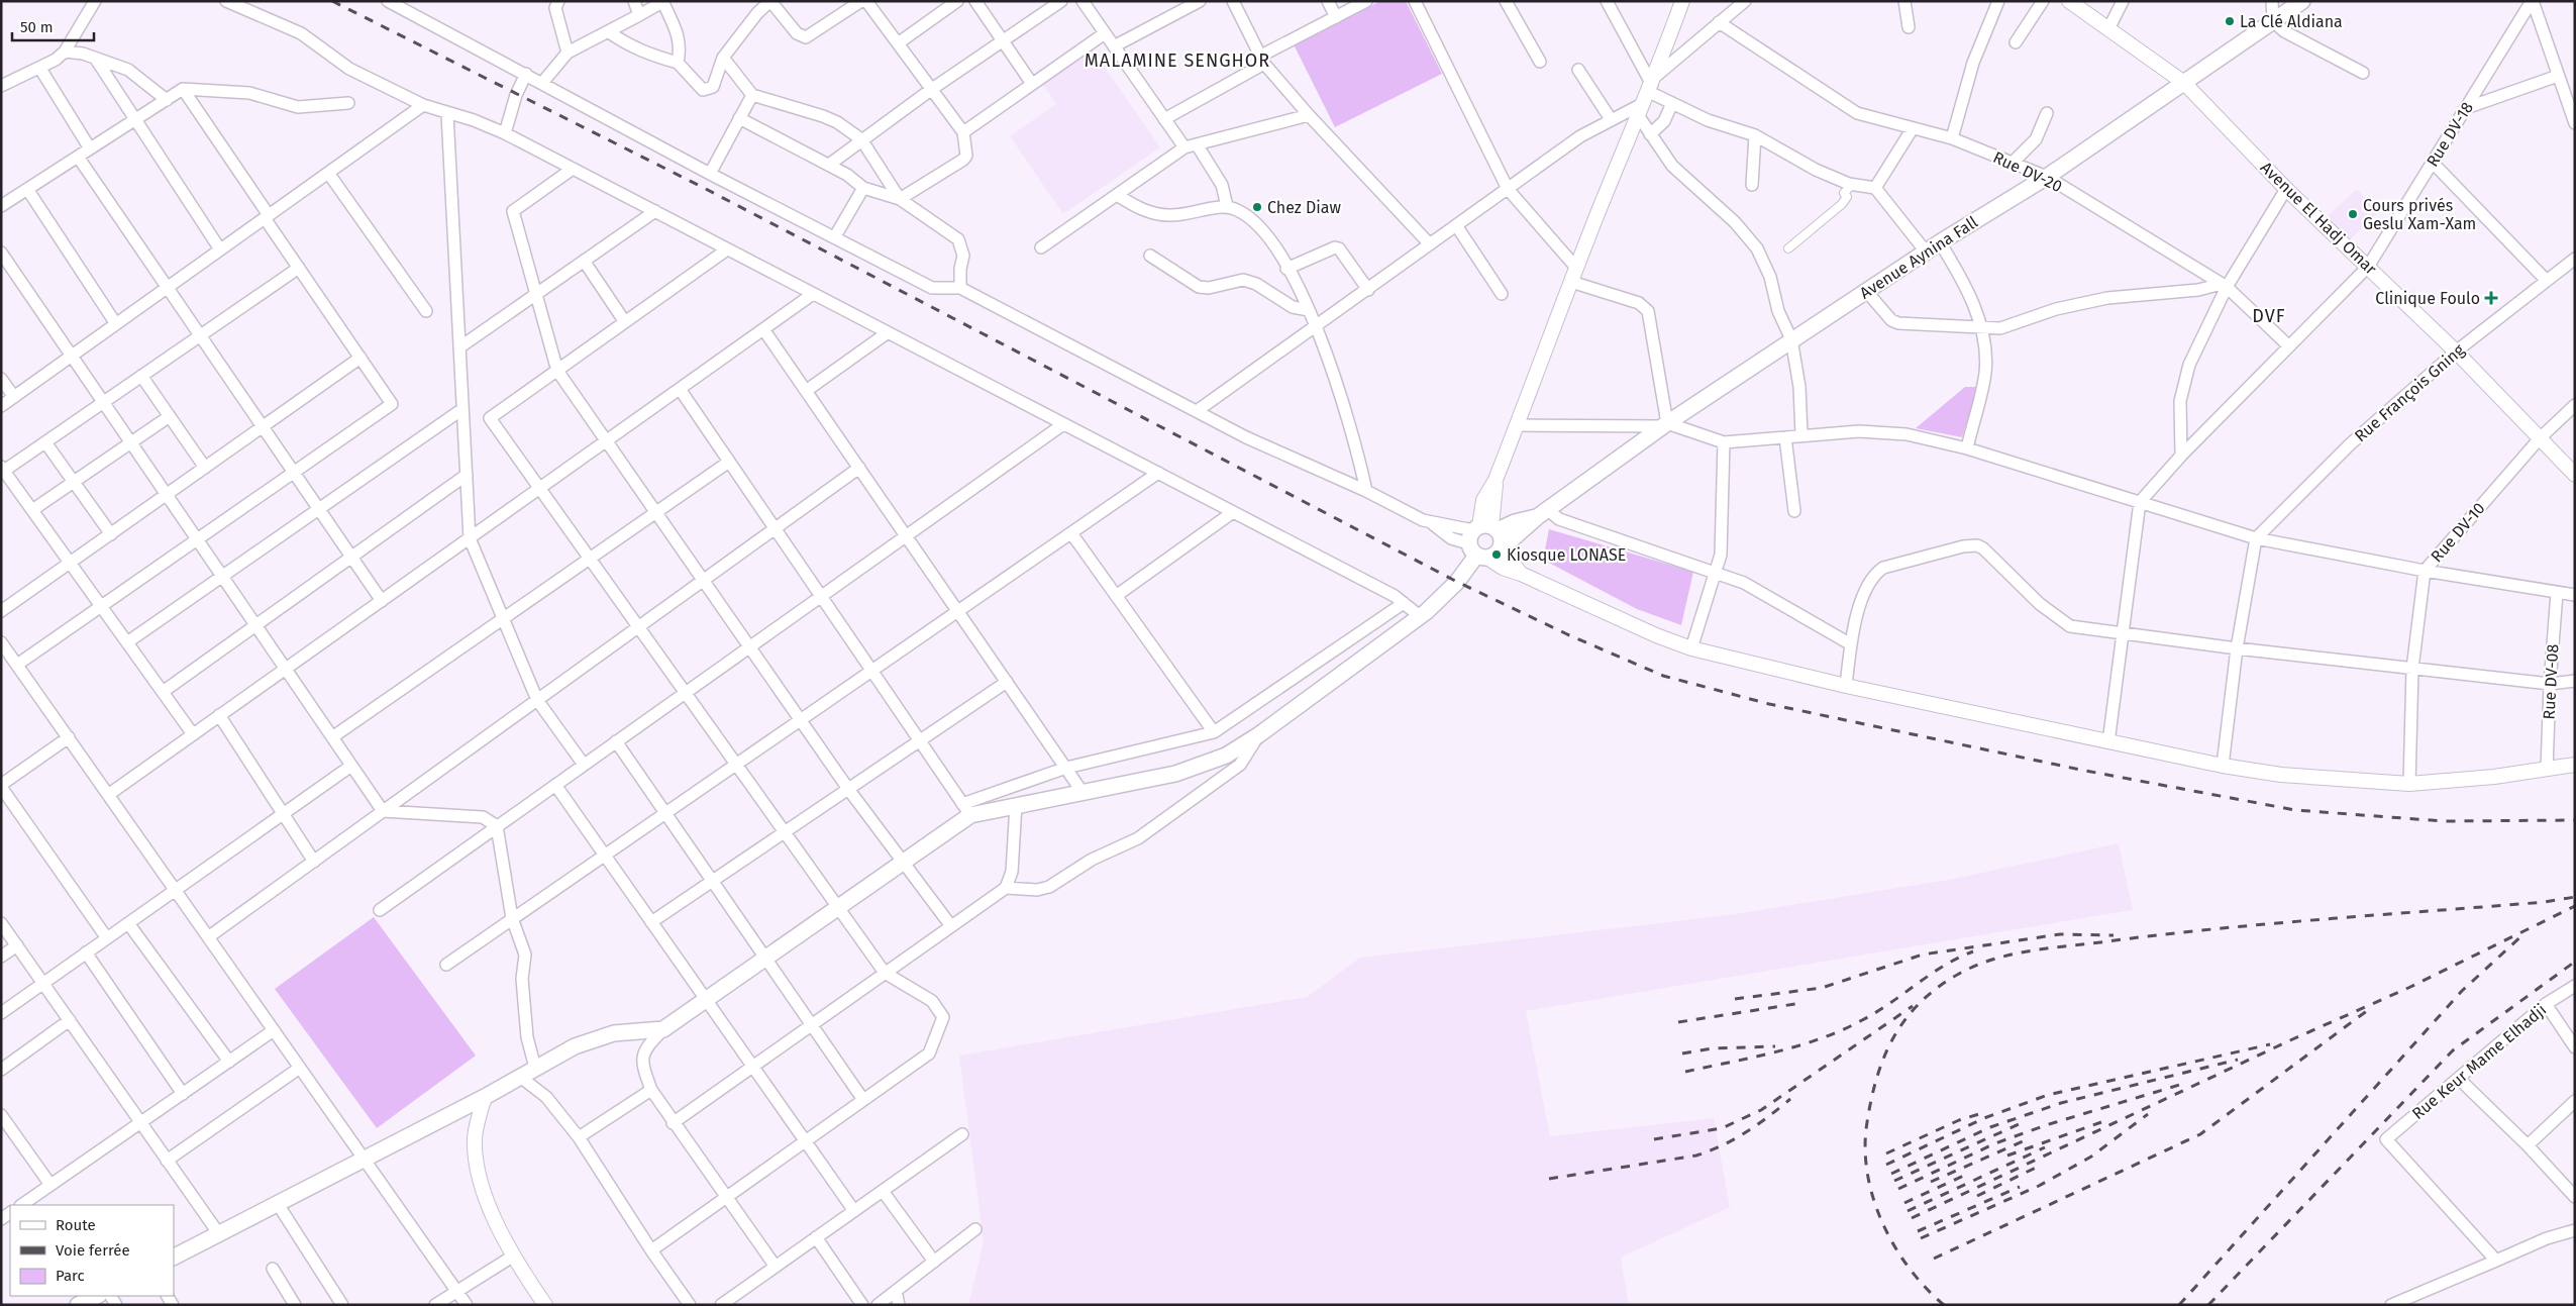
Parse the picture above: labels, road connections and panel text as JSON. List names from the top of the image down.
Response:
{
  "streets": {
    "main road": ["Avenue Aynina Fall"],
    "street": [
      "Rue DV-18",
      "Rue DV-20",
      "Avenue El Hadj Omar",
      "Rue François Gning",
      "Rue DV-10",
      "Rue DV-08",
      "Rue Keur Mame Elhadji"
    ]
  },
  "crossings": [
    ["Rue DV-18", "Rue DV-20"],
    ["Rue DV-18", "Avenue El Hadj Omar"],
    ["Rue DV-20", "Avenue Aynina Fall"],
    ["Avenue El Hadj Omar", "Avenue Aynina Fall"],
    ["Avenue El Hadj Omar", "Rue François Gning"],
    ["Avenue El Hadj Omar", "Rue DV-10"]
  ],
  "districts": ["MALAMINE SENGHOR", "DVF"],
  "places": {
    "other": [
      "La Clé Aldiana",
      "Chez Diaw",
      "Cours privés Geslu Xam-Xam",
      "Kiosque LONASE"
    ],
    "health": ["Clinique Foulo"]
  },
  "legend": ["Route", "Voie ferrée", "Parc"],
  "scale_bar": "50 m"
}
